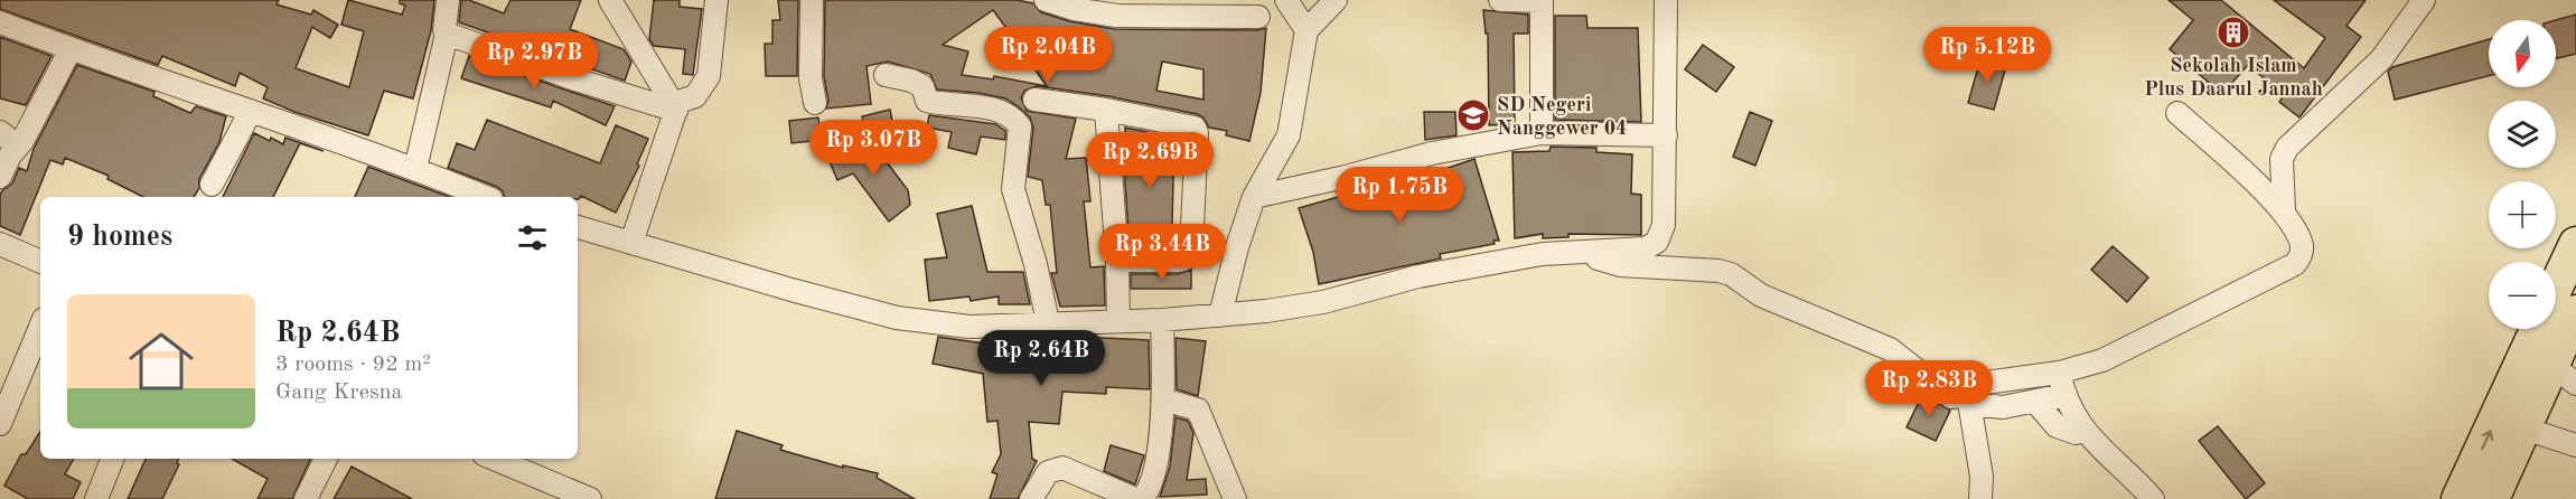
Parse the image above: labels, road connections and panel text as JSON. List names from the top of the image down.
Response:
{
  "places": {
    "building": ["Sekolah Islam Plus Daarul Jannah"],
    "school or university": ["SD Negeri Nanggewer 04"]
  },
  "north": "bottom",
  "page": {
    "map_buttons": ["+", "−"],
    "price": [
      "Rp 2.04B",
      "Rp 5.12B",
      "Rp 2.97B",
      "Rp 3.07B",
      "Rp 2.69B",
      "Rp 1.75B",
      "Rp 3.44B",
      "Rp 2.64B",
      "Rp 2.83B"
    ],
    "heading": "9 homes",
    "list": [
      {
        "name": "Rp 2.64B",
        "note": "3 rooms · 92 m² · Gang Kresna"
      }
    ]
  }
}
